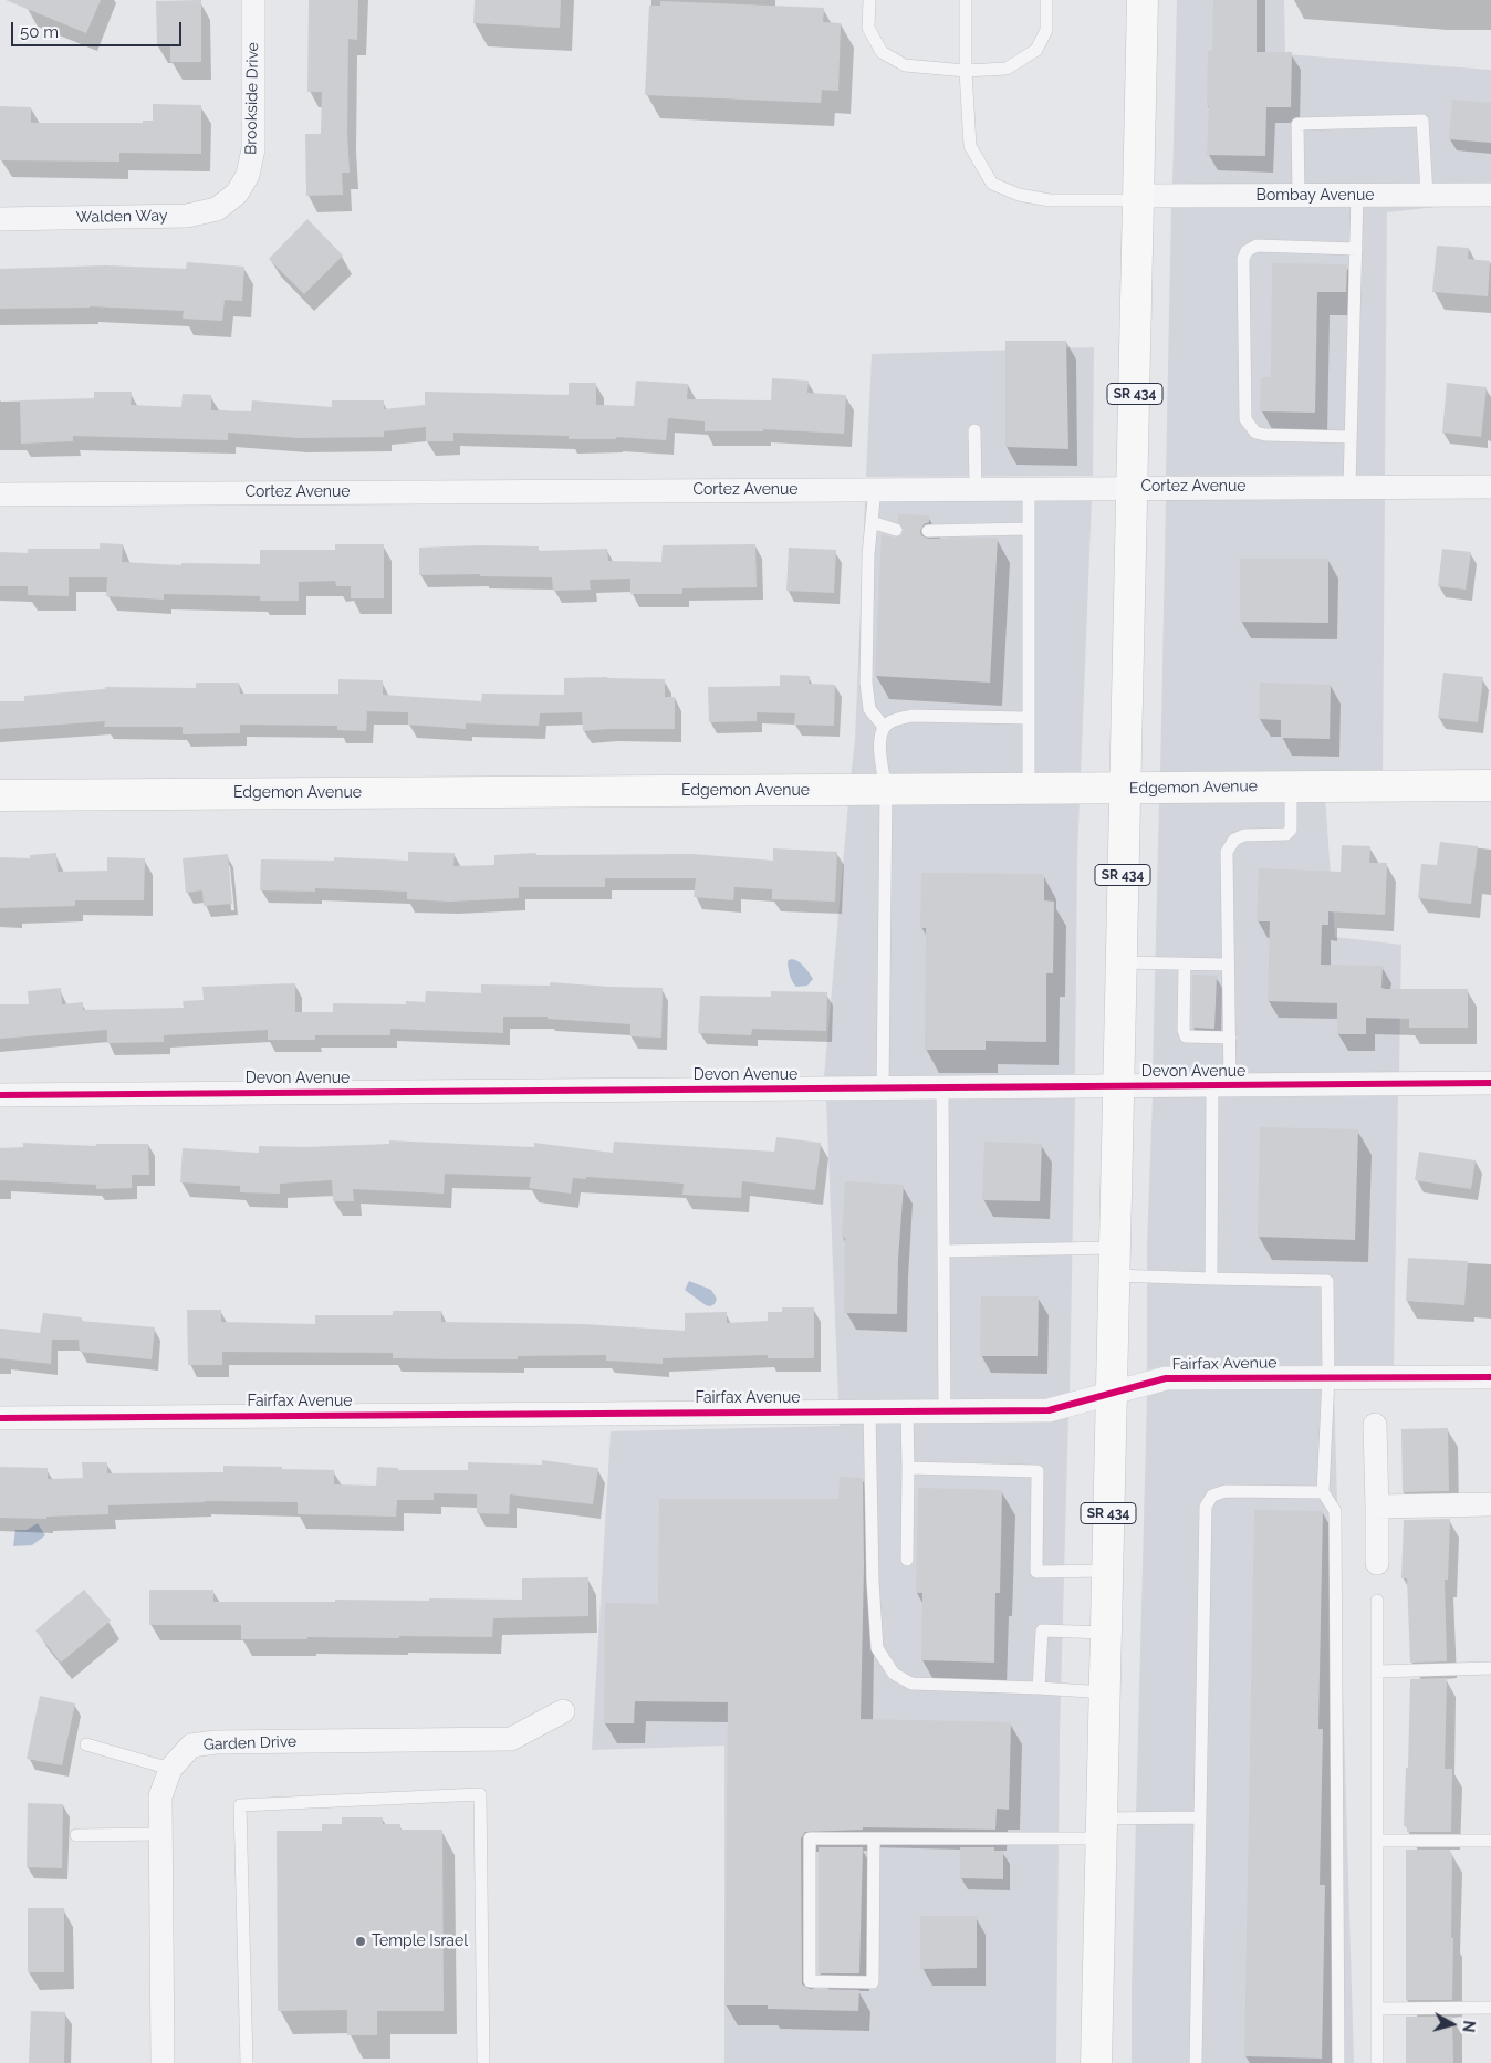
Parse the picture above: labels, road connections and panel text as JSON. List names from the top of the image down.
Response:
{
  "streets": {
    "main road": ["SR 434", "Edgemon Avenue"],
    "street": [
      "Brookside Drive",
      "Bombay Avenue",
      "Walden Way",
      "Cortez Avenue",
      "Devon Avenue",
      "Fairfax Avenue",
      "Garden Drive"
    ]
  },
  "crossings": [
    ["Brookside Drive", "Walden Way"],
    ["Bombay Avenue", "SR 434"],
    ["SR 434", "Cortez Avenue"],
    ["SR 434", "Edgemon Avenue"],
    ["SR 434", "Devon Avenue"],
    ["SR 434", "Fairfax Avenue"]
  ],
  "places": ["Temple Israel"],
  "scale_bar": "50 m",
  "north": "right"
}
